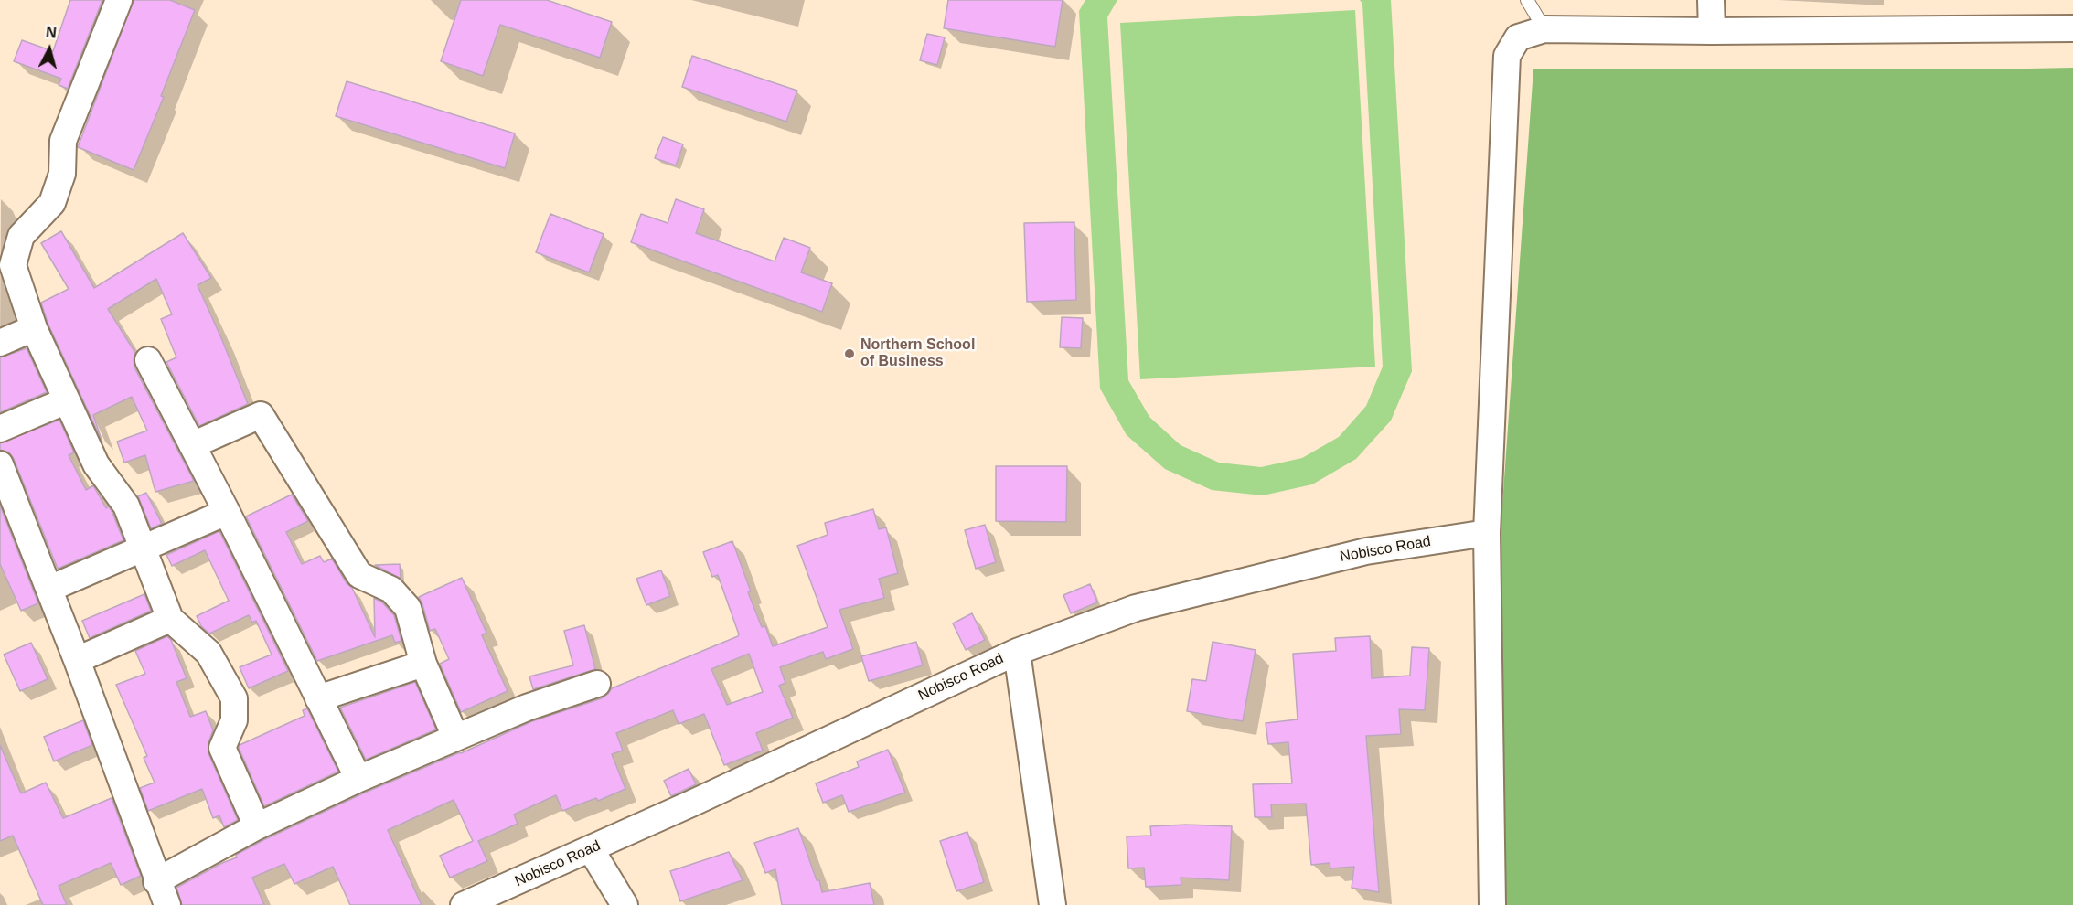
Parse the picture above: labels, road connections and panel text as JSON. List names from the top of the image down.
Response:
{
  "streets": {
    "street": ["Nobisco Road"]
  },
  "places": ["Northern School of Business"],
  "north": "top"
}
